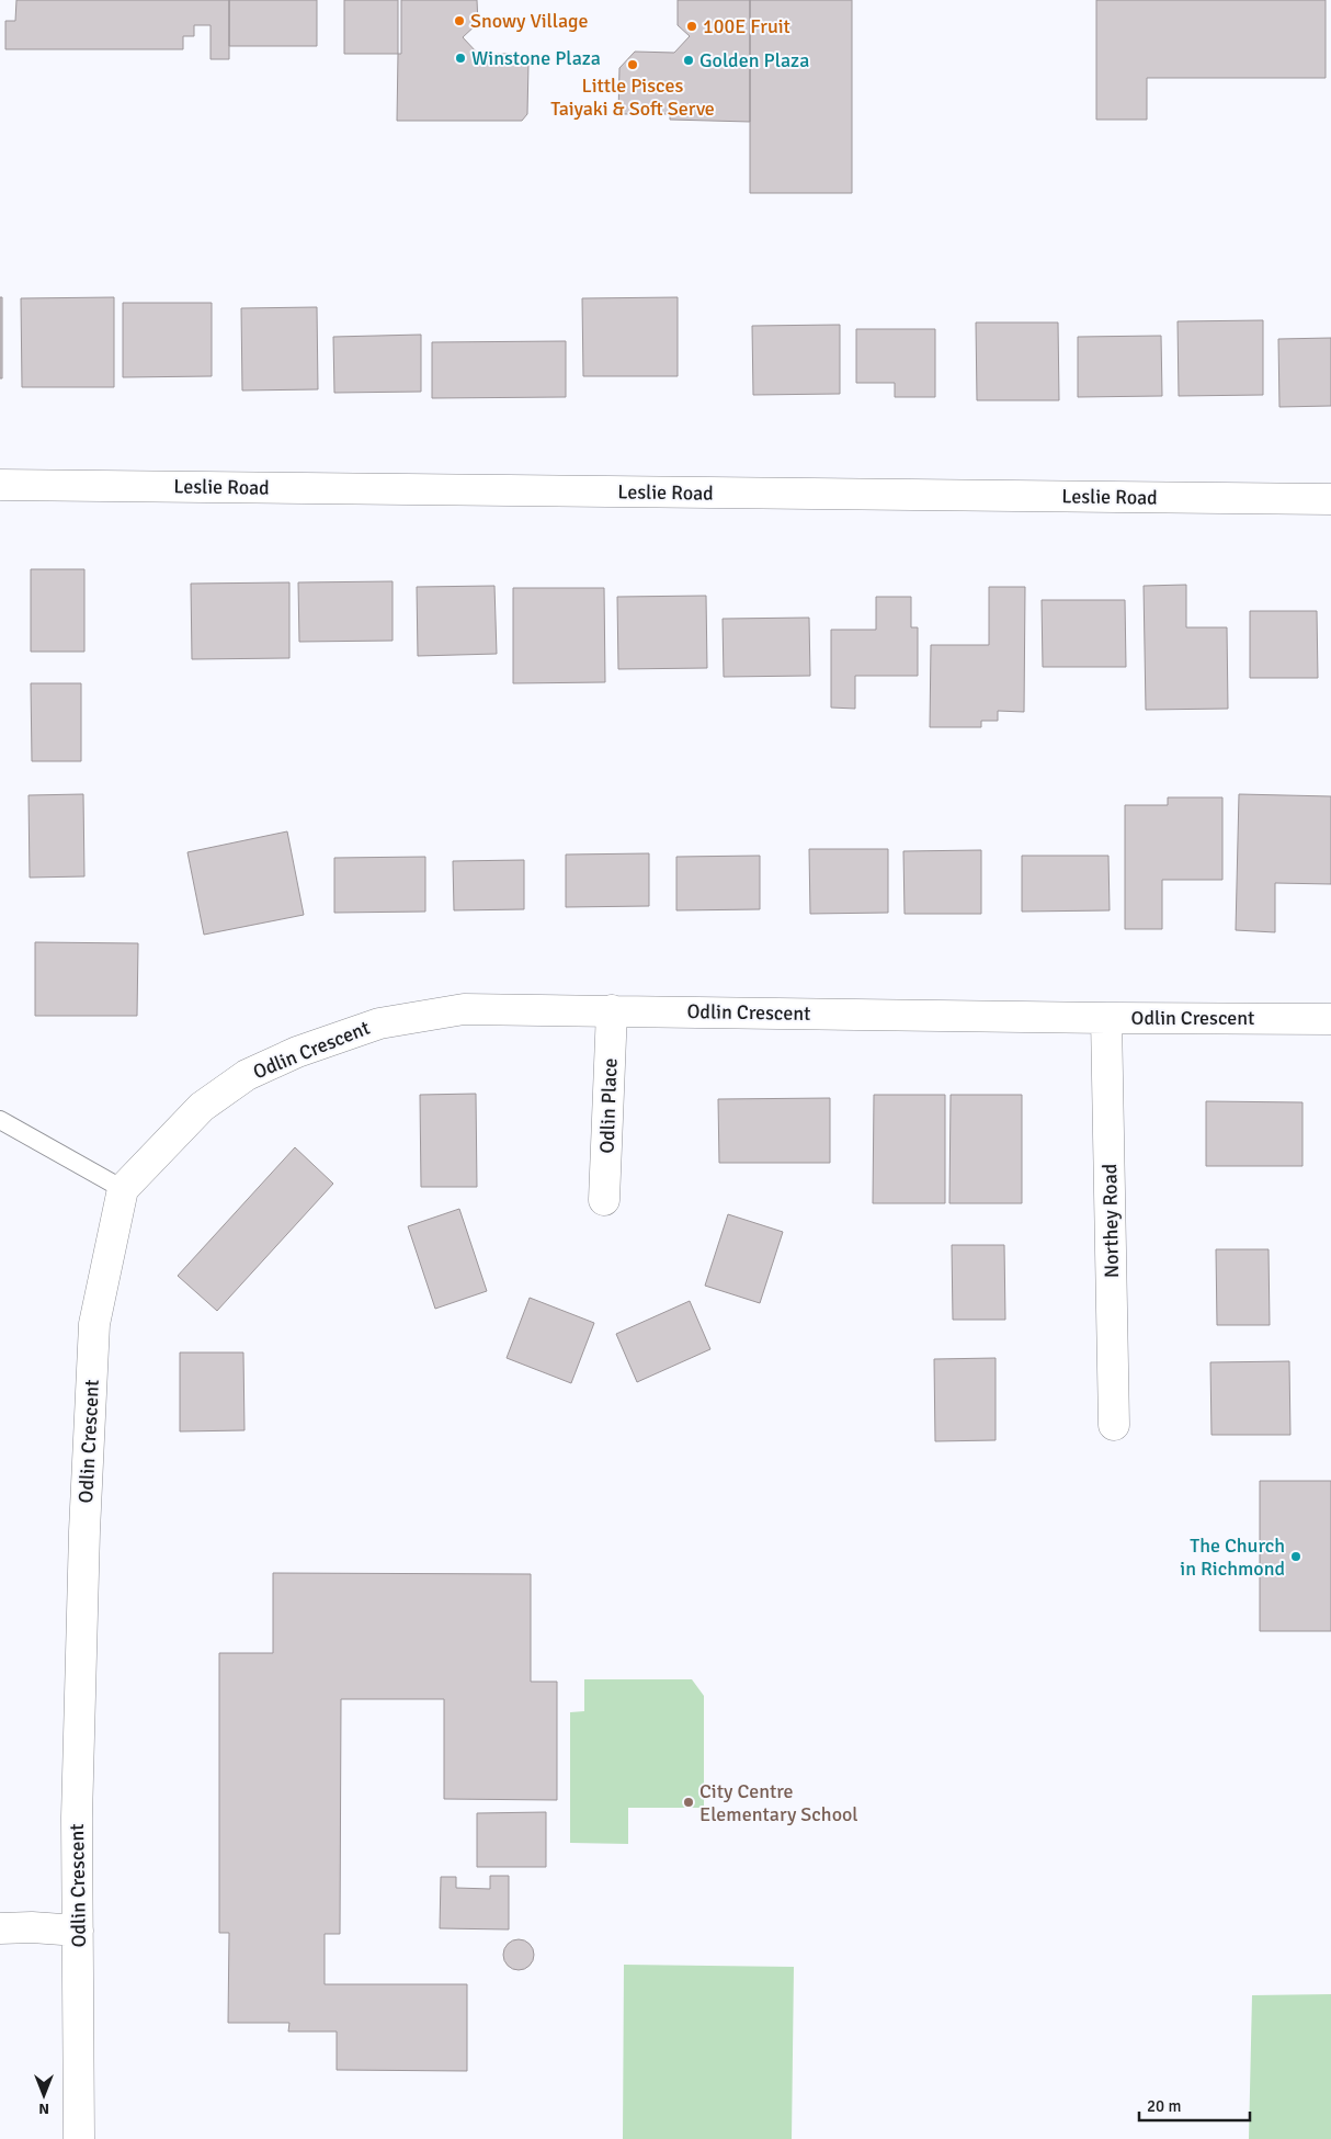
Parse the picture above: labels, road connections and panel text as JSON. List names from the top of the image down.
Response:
{
  "streets": {
    "street": [
      "Leslie Road",
      "Odlin Crescent",
      "Odlin Place",
      "Northey Road"
    ]
  },
  "crossings": [
    ["Odlin Crescent", "Odlin Place"],
    ["Odlin Crescent", "Northey Road"]
  ],
  "places": [
    "Snowy Village",
    "100E Fruit",
    "Winstone Plaza",
    "Golden Plaza",
    "Little Pisces Taiyaki & Soft Serve",
    "The Church in Richmond",
    "City Centre Elementary School"
  ],
  "scale_bar": "20 m",
  "north": "bottom"
}
